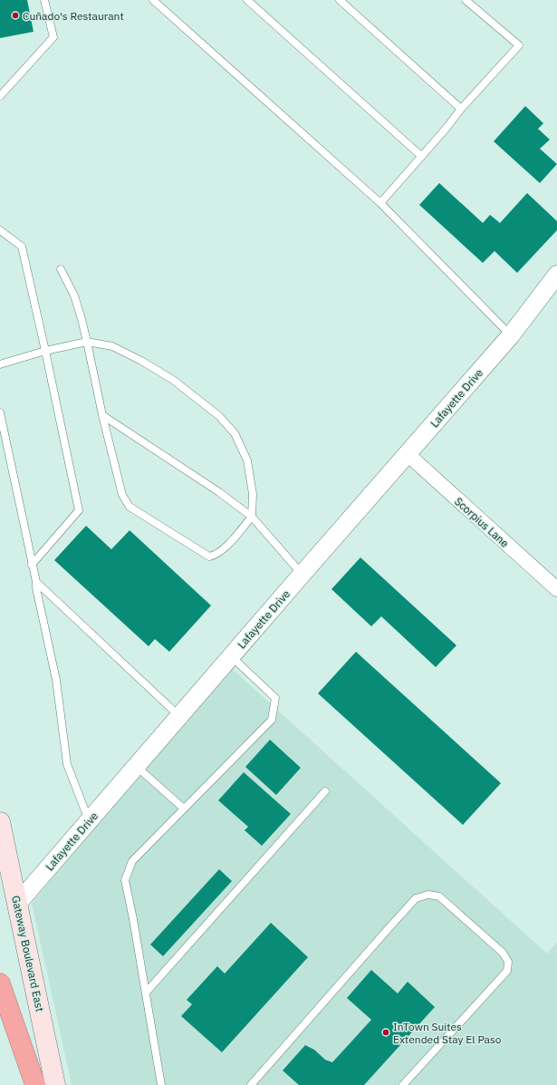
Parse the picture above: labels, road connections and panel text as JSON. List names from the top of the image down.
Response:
{
  "streets": {
    "main road": ["Gateway Boulevard East"],
    "street": ["Lafayette Drive", "Scorpius Lane"]
  },
  "crossings": [
    ["Lafayette Drive", "Scorpius Lane"],
    ["Lafayette Drive", "Gateway Boulevard East"]
  ],
  "places": ["Cuñado's Restaurant", "InTown Suites Extended Stay El Paso"]
}
